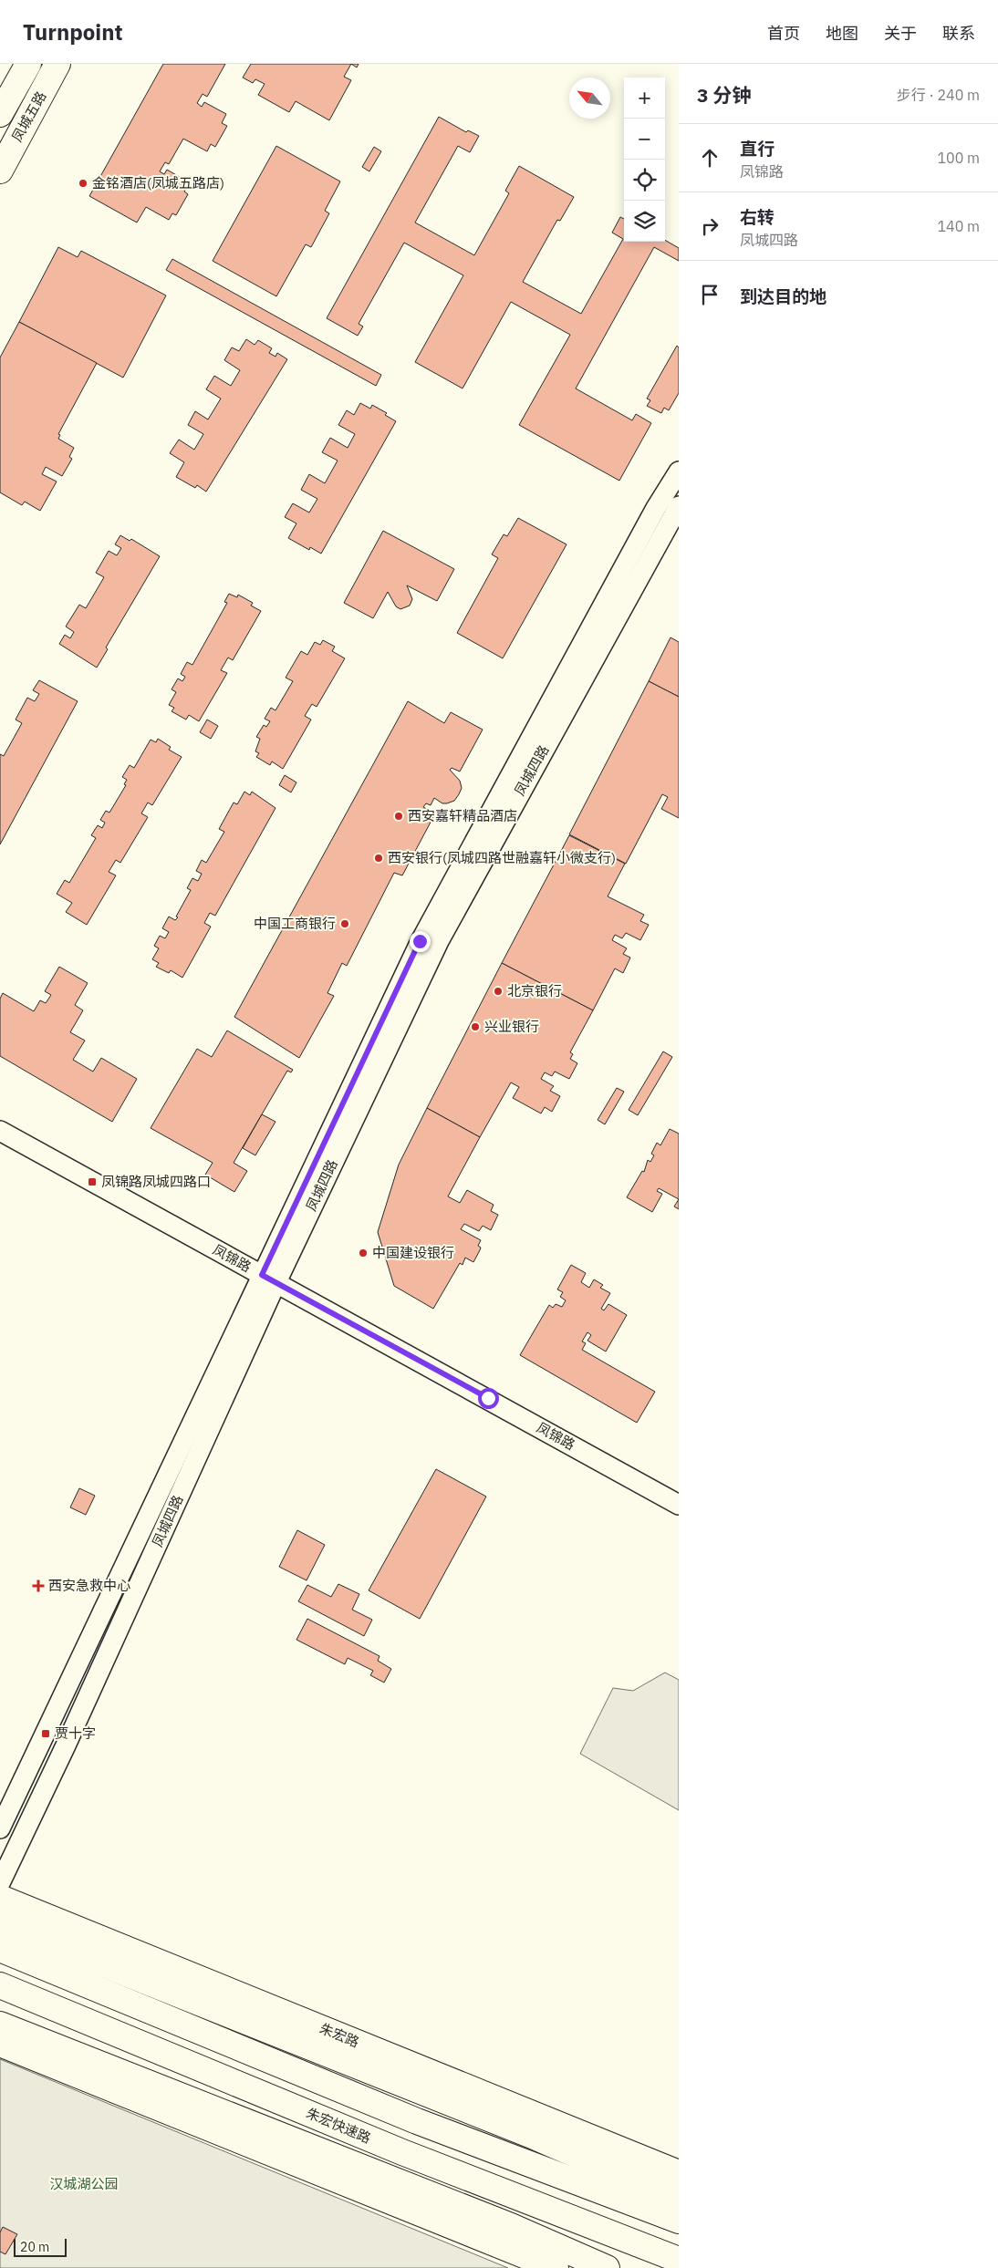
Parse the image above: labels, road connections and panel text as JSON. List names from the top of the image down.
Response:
{
  "streets": {
    "main road": ["凤城五路", "朱宏路", "朱宏快速路"],
    "street": ["凤城四路", "凤锦路"]
  },
  "crossings": [
    ["凤城四路", "凤锦路"]
  ],
  "parks": ["汉城湖公园"],
  "places": {
    "other": [
      "金铭酒店(凤城五路店)",
      "西安嘉轩精品酒店",
      "西安银行(凤城四路世融嘉轩小微支行)",
      "中国工商银行",
      "北京银行",
      "兴业银行",
      "中国建设银行"
    ],
    "transit": ["凤锦路凤城四路口", "贾十字"],
    "health": ["西安急救中心"]
  },
  "scale_bar": "20 m",
  "north": "top left",
  "page": {
    "header": "Turnpoint",
    "nav": [
      "首页",
      "地图",
      "关于",
      "联系"
    ],
    "heading": ["3 分钟", "步行 · 240 m"],
    "map_buttons": ["+", "−"],
    "list": [
      ["直行", "凤锦路", "100 m"],
      ["右转", "凤城四路", "140 m"],
      "到达目的地"
    ],
    "scale": "20 m"
  }
}
